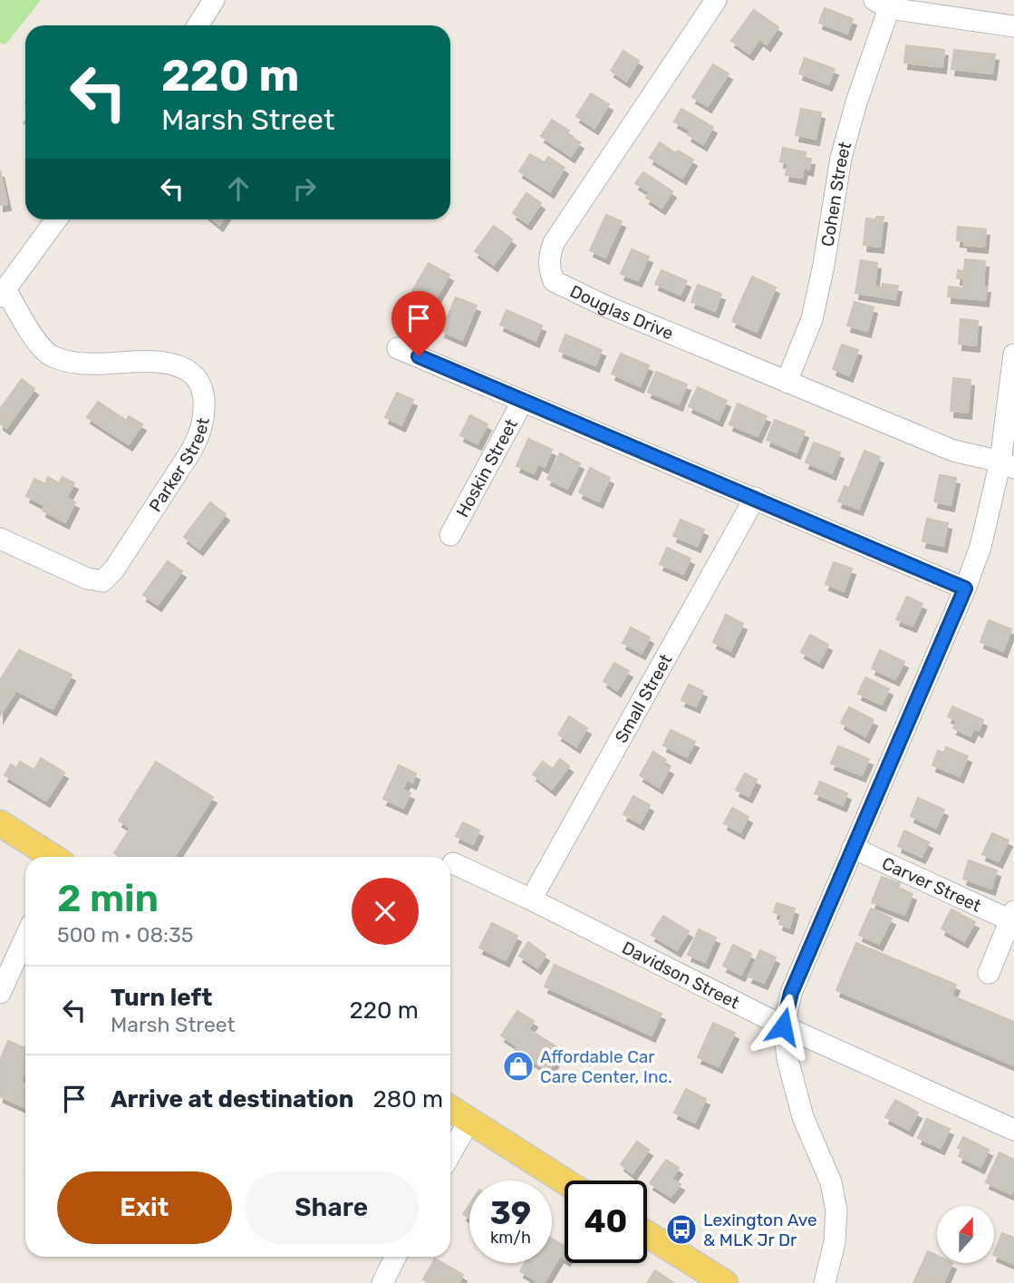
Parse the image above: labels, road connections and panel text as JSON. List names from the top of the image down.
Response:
{
  "streets": {
    "street": [
      "Cohen Street",
      "Douglas Drive",
      "Parker Street",
      "Hoskin Street",
      "Small Street",
      "Carver Street",
      "Davidson Street"
    ]
  },
  "crossings": [
    ["Cohen Street", "Douglas Drive"],
    ["Small Street", "Davidson Street"]
  ],
  "places": {
    "shop": ["Affordable Car Care Center, Inc."],
    "bus stop": ["Lexington Ave & MLK Jr Dr"]
  },
  "north": "top",
  "page": {
    "turn": ["220 m", "Marsh Street"],
    "heading": ["2 min", "500 m · 08:35"],
    "list": [
      {
        "name": "Turn left",
        "note": "Marsh Street",
        "value": "220 m"
      },
      {
        "name": "Arrive at destination",
        "value": "280 m"
      }
    ],
    "buttons": ["Exit", "Share"],
    "speed": "39 km/h",
    "limit": "40"
  }
}
